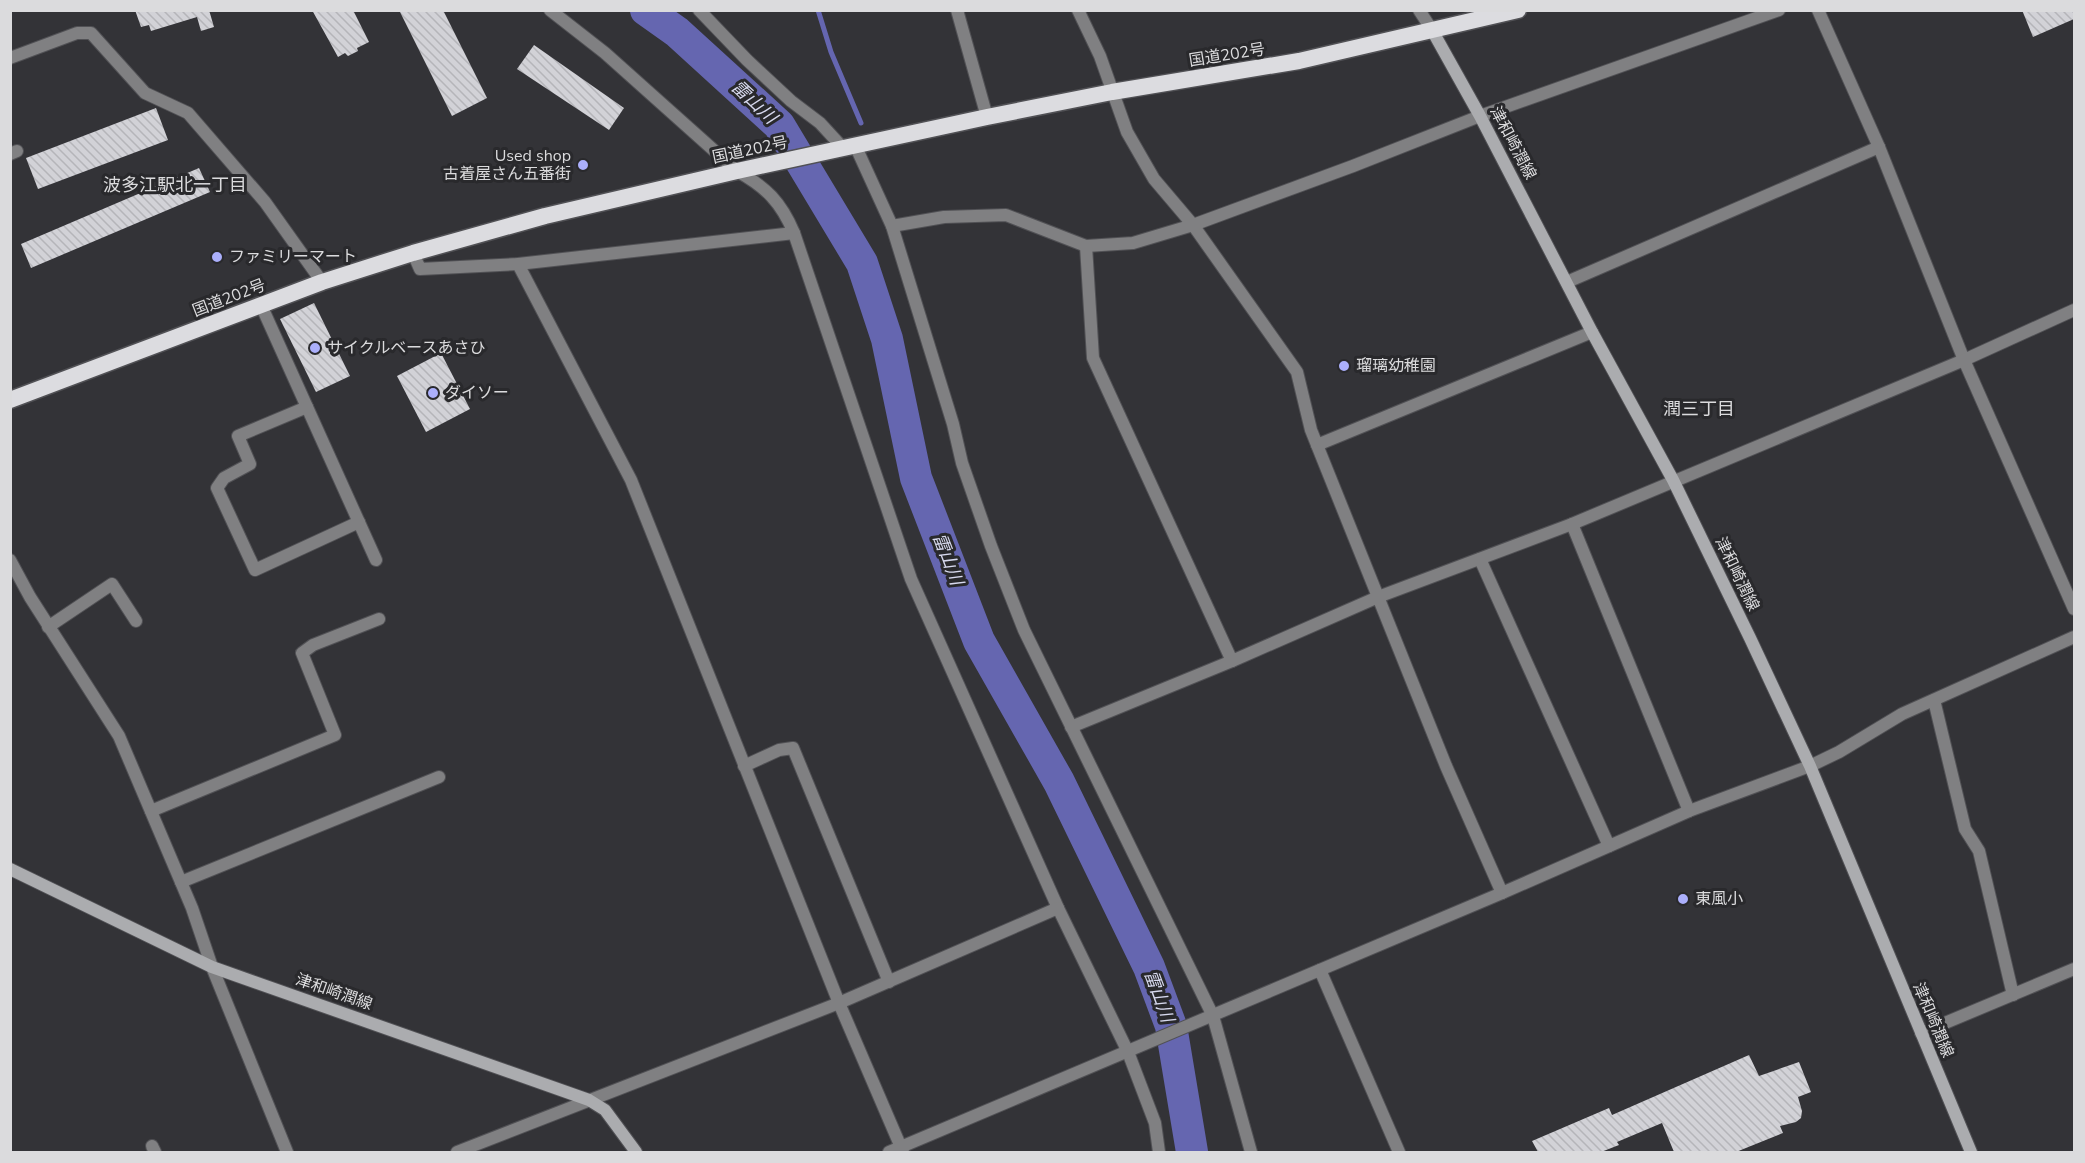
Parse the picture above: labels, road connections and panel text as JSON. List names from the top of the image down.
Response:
{
  "streets": {
    "highway": ["国道202号"],
    "main road": ["津和崎潤線"]
  },
  "crossings": [
    ["国道202号", "津和崎潤線"]
  ],
  "districts": ["波多江駅北一丁目", "潤三丁目"],
  "water": ["雷山川"],
  "places": [
    "Used shop 古着屋さん五番街",
    "ファミリーマート",
    "サイクルベースあさひ",
    "瑠璃幼稚園",
    "ダイソー",
    "東風小"
  ]
}
